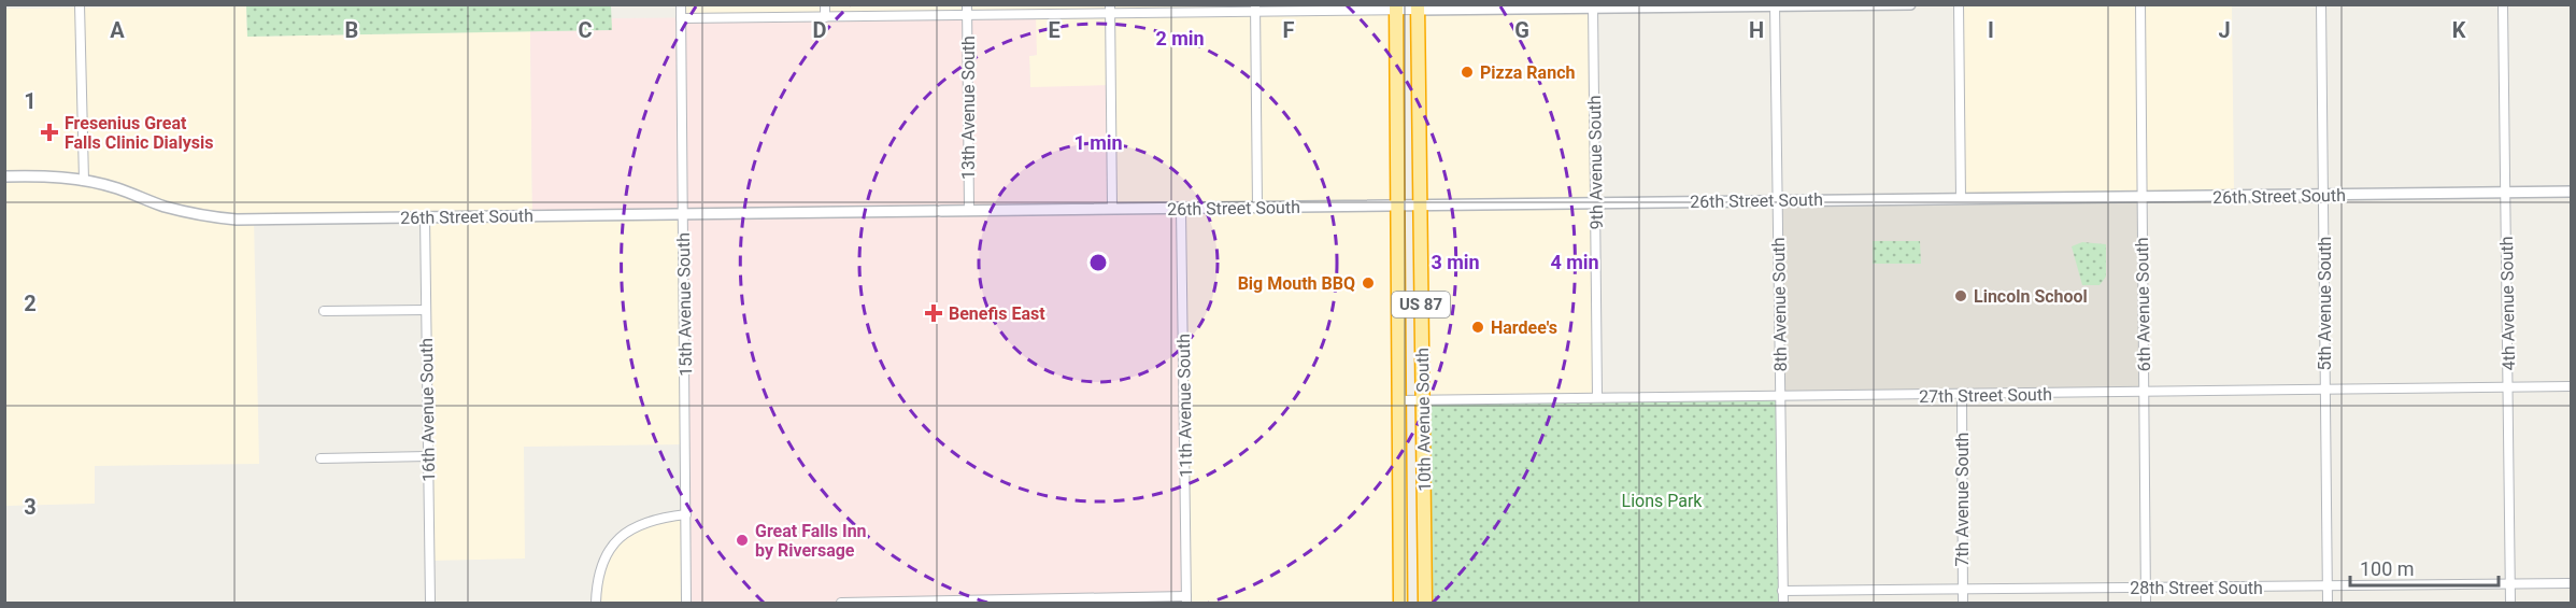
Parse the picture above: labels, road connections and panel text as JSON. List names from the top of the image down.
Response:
{
  "streets": {
    "highway": ["US 87", "10th Avenue South"],
    "street": [
      "13th Avenue South",
      "9th Avenue South",
      "26th Street South",
      "5th Avenue South",
      "4th Avenue South",
      "15th Avenue South",
      "8th Avenue South",
      "6th Avenue South",
      "27th Street South",
      "11th Avenue South",
      "16th Avenue South",
      "7th Avenue South",
      "28th Street South"
    ]
  },
  "crossings": [
    ["13th Avenue South", "26th Street South"],
    ["9th Avenue South", "26th Street South"],
    ["9th Avenue South", "27th Street South"],
    ["26th Street South", "5th Avenue South"],
    ["26th Street South", "4th Avenue South"],
    ["26th Street South", "15th Avenue South"],
    ["26th Street South", "8th Avenue South"],
    ["26th Street South", "6th Avenue South"],
    ["26th Street South", "11th Avenue South"],
    ["26th Street South", "16th Avenue South"],
    ["26th Street South", "10th Avenue South"],
    ["5th Avenue South", "27th Street South"],
    ["5th Avenue South", "28th Street South"],
    ["4th Avenue South", "27th Street South"],
    ["4th Avenue South", "28th Street South"],
    ["8th Avenue South", "27th Street South"],
    ["8th Avenue South", "28th Street South"],
    ["6th Avenue South", "27th Street South"],
    ["6th Avenue South", "28th Street South"],
    ["27th Street South", "10th Avenue South"],
    ["27th Street South", "7th Avenue South"],
    ["7th Avenue South", "28th Street South"]
  ],
  "parks": ["Lions Park"],
  "places": {
    "other": [
      "Pizza Ranch",
      "Big Mouth BBQ",
      "Lincoln School",
      "Hardee's",
      "Great Falls Inn by Riversage"
    ],
    "health": ["Fresenius Great Falls Clinic Dialysis", "Benefis East"]
  },
  "scale_bar": "100 m",
  "grid": {
    "columns": [
      "A",
      "B",
      "C",
      "D",
      "E",
      "F",
      "G",
      "H",
      "I",
      "J",
      "K"
    ],
    "rows": ["1", "2", "3"]
  },
  "rings": [
    "2 min",
    "1 min",
    "3 min",
    "4 min"
  ]
}
